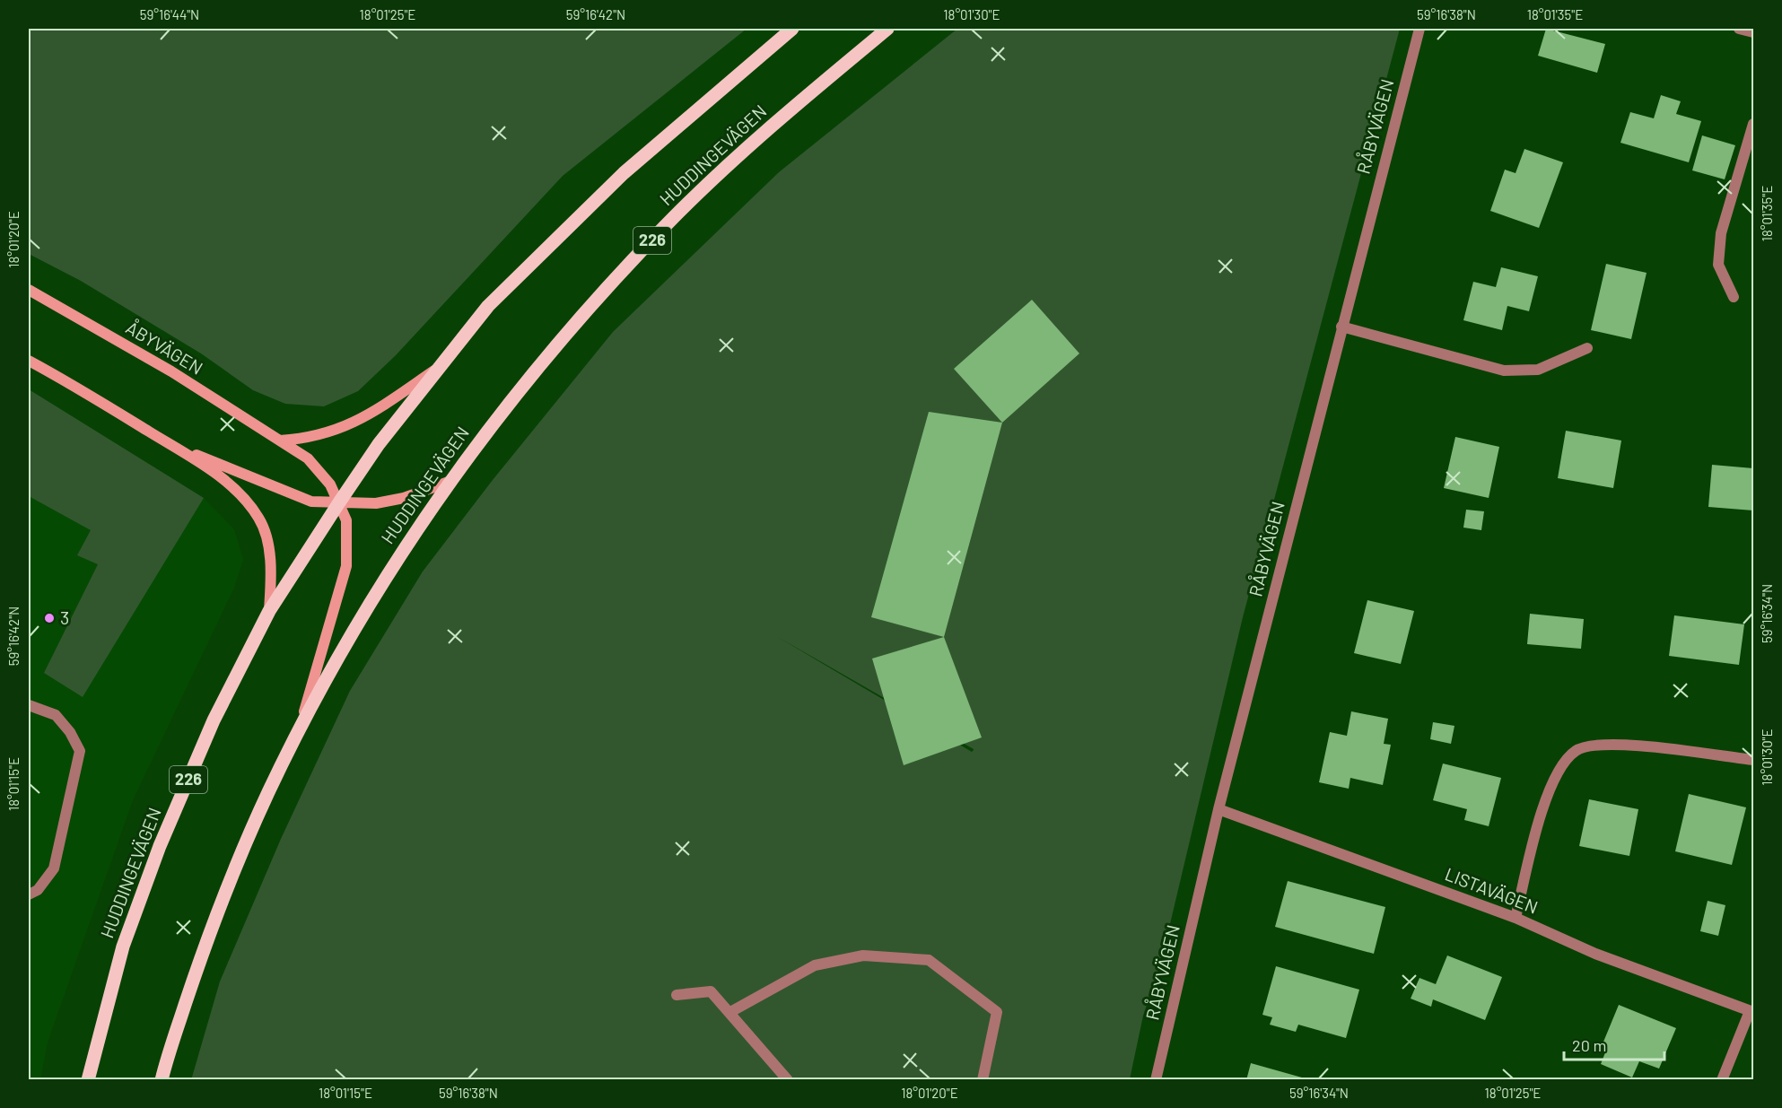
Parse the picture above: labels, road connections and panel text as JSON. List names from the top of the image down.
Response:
{
  "streets": {
    "main road": ["HUDDINGEVÄGEN", "226"],
    "street": ["RÅBYVÄGEN", "ÅBYVÄGEN", "LISTAVÄGEN"]
  },
  "crossings": [
    ["RÅBYVÄGEN", "LISTAVÄGEN"],
    ["HUDDINGEVÄGEN", "ÅBYVÄGEN"]
  ],
  "places": ["3"],
  "scale_bar": "20 m",
  "coordinates": [
    "59°16'44\"N",
    "18°01'25\"E",
    "59°16'42\"N",
    "18°01'30\"E",
    "59°16'38\"N",
    "18°01'35\"E",
    "18°01'20\"E",
    "59°16'34\"N",
    "18°01'15\"E"
  ]
}
